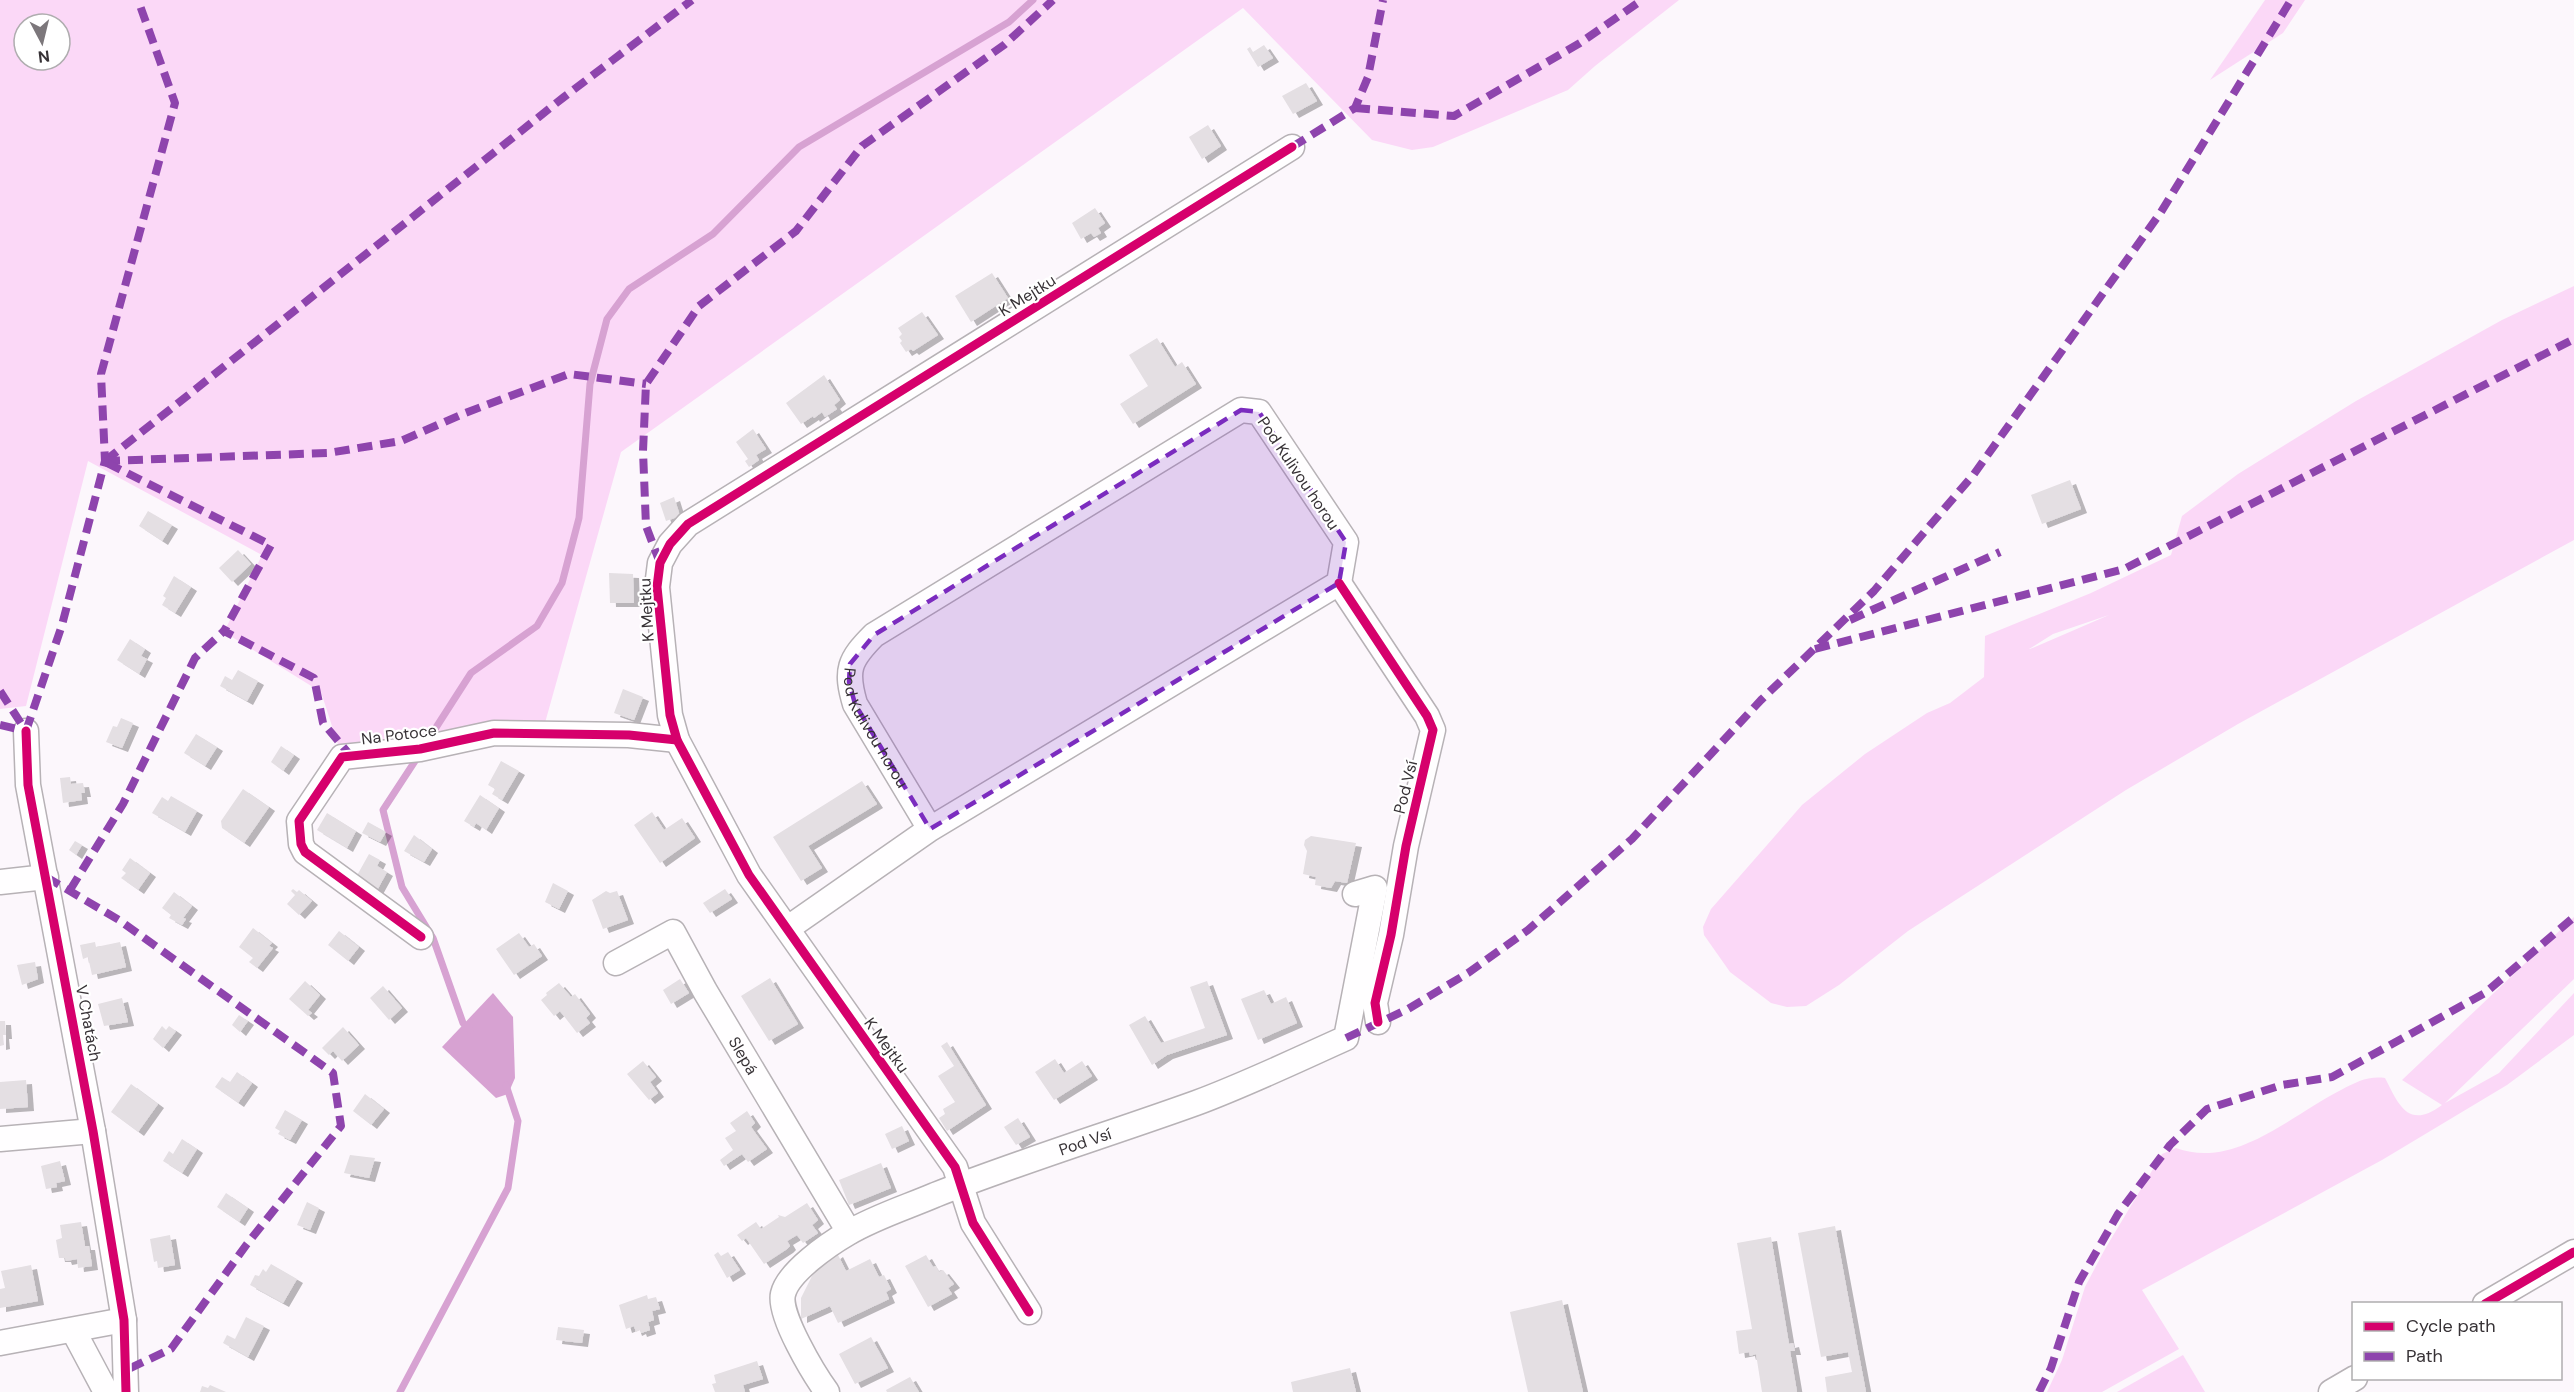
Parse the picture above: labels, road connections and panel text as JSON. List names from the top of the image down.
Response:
{
  "streets": {
    "street": [
      "K Mejtku",
      "Pod Kulivou horou",
      "Na Potoce",
      "Pod Vsí",
      "V Chatách",
      "Slepá"
    ]
  },
  "crossings": [
    ["K Mejtku", "Na Potoce"],
    ["K Mejtku", "Pod Vsí"],
    ["Pod Kulivou horou", "Pod Vsí"],
    ["Pod Vsí", "Slepá"]
  ],
  "legend": ["Cycle path", "Path"],
  "north": "bottom"
}
